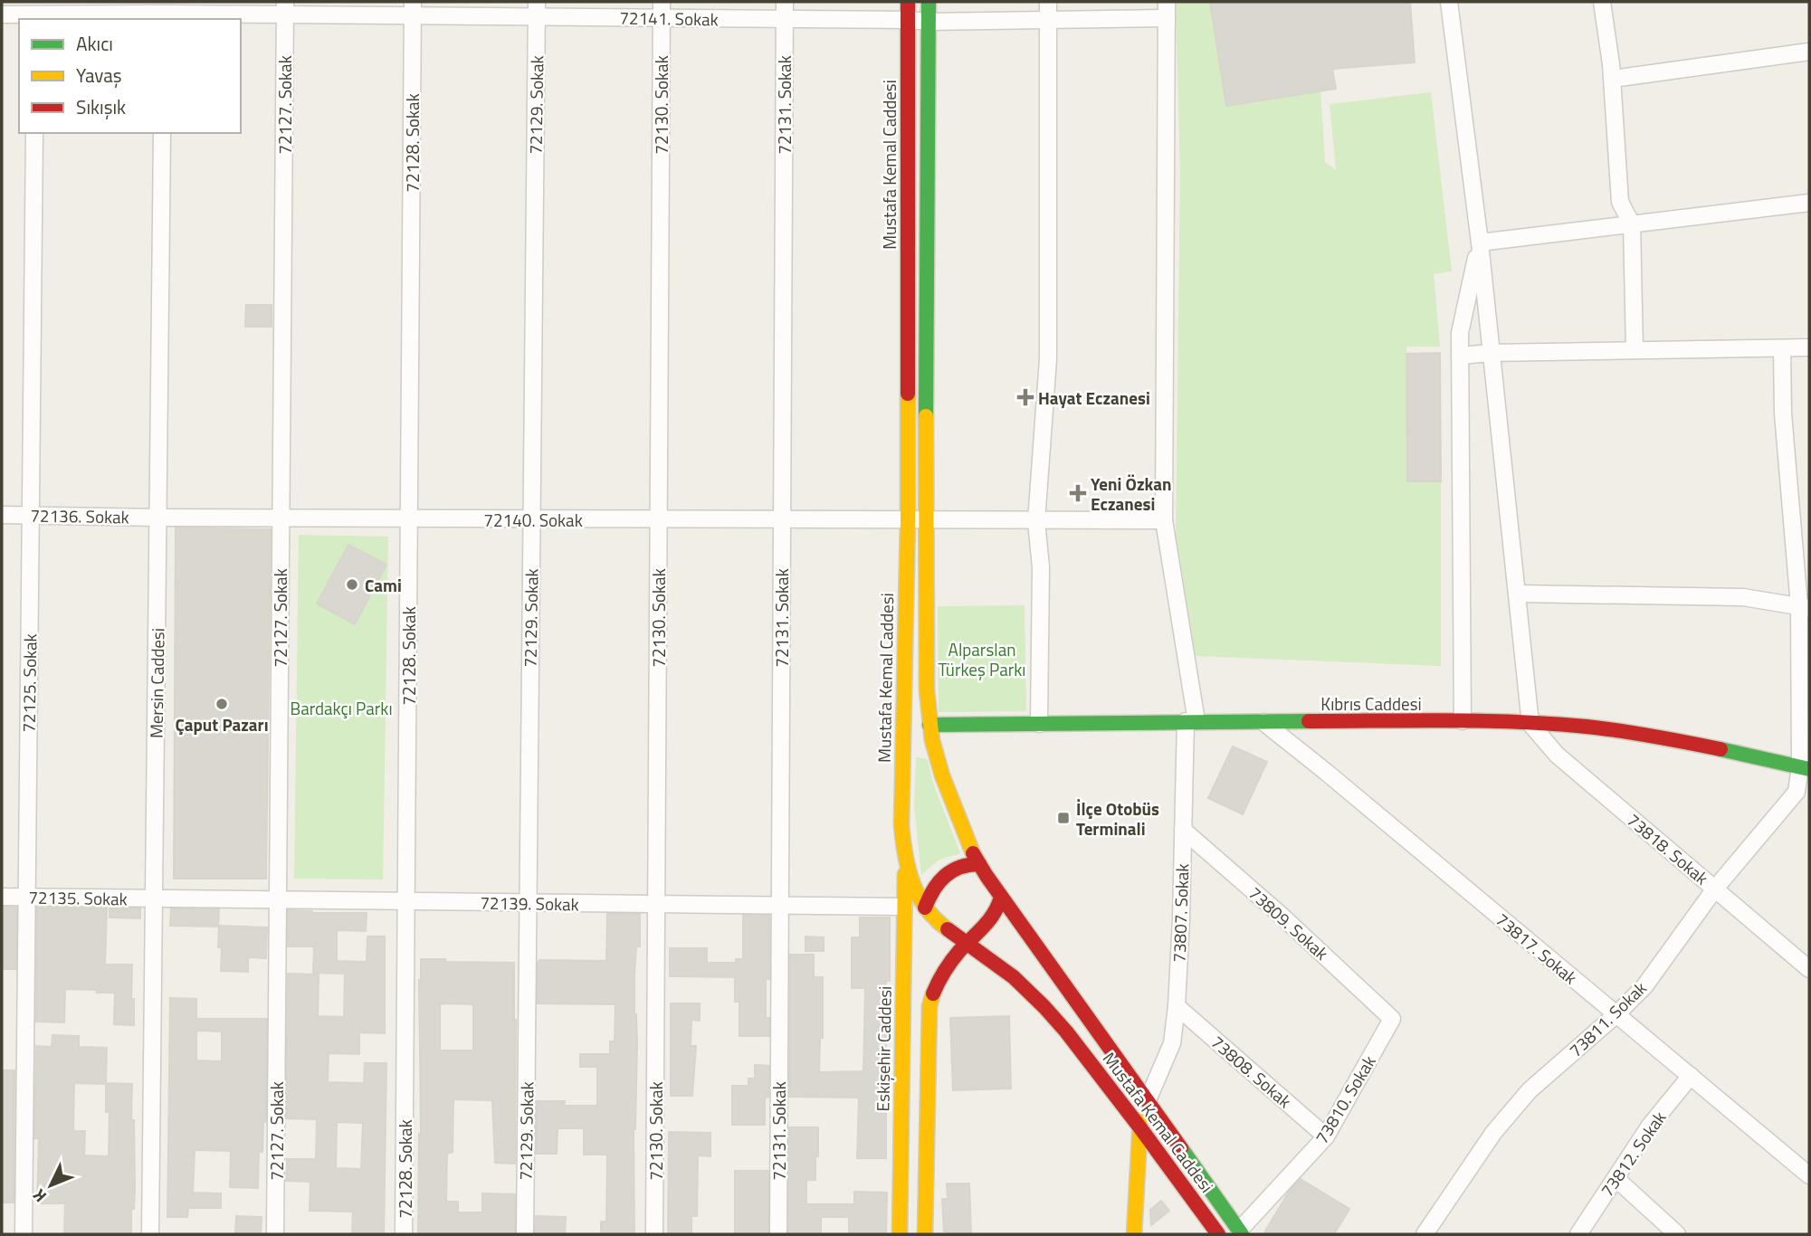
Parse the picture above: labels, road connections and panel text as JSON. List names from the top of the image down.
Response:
{
  "streets": {
    "main road": ["Mustafa Kemal Caddesi", "Kıbrıs Caddesi", "Eskişehir Caddesi"],
    "street": [
      "72141. Sokak",
      "72127. Sokak",
      "72129. Sokak",
      "72130. Sokak",
      "72131. Sokak",
      "72128. Sokak",
      "72136. Sokak",
      "72140. Sokak",
      "72125. Sokak",
      "Mersin Caddesi",
      "73818. Sokak",
      "72135. Sokak",
      "72139. Sokak",
      "73807. Sokak",
      "73809. Sokak",
      "73817. Sokak",
      "73811. Sokak",
      "73808. Sokak",
      "73810. Sokak",
      "73812. Sokak"
    ]
  },
  "crossings": [
    ["72141. Sokak", "72127. Sokak"],
    ["72141. Sokak", "72129. Sokak"],
    ["72141. Sokak", "72130. Sokak"],
    ["72141. Sokak", "72131. Sokak"],
    ["72141. Sokak", "72128. Sokak"],
    ["72141. Sokak", "Mustafa Kemal Caddesi"],
    ["72141. Sokak", "73807. Sokak"],
    ["72127. Sokak", "72140. Sokak"],
    ["72127. Sokak", "72139. Sokak"],
    ["72129. Sokak", "72140. Sokak"],
    ["72129. Sokak", "72139. Sokak"],
    ["72130. Sokak", "72140. Sokak"],
    ["72130. Sokak", "72139. Sokak"],
    ["72131. Sokak", "72140. Sokak"],
    ["72131. Sokak", "72139. Sokak"],
    ["72128. Sokak", "72140. Sokak"],
    ["72128. Sokak", "72139. Sokak"],
    ["Mustafa Kemal Caddesi", "72140. Sokak"],
    ["Mustafa Kemal Caddesi", "Kıbrıs Caddesi"],
    ["Mustafa Kemal Caddesi", "73807. Sokak"],
    ["Mustafa Kemal Caddesi", "Eskişehir Caddesi"],
    ["Mustafa Kemal Caddesi", "73810. Sokak"],
    ["72136. Sokak", "72140. Sokak"],
    ["72136. Sokak", "72125. Sokak"],
    ["72136. Sokak", "Mersin Caddesi"],
    ["72140. Sokak", "Mersin Caddesi"],
    ["72140. Sokak", "73807. Sokak"],
    ["72125. Sokak", "72135. Sokak"],
    ["Mersin Caddesi", "72135. Sokak"],
    ["Mersin Caddesi", "72139. Sokak"],
    ["Kıbrıs Caddesi", "73818. Sokak"],
    ["Kıbrıs Caddesi", "73807. Sokak"],
    ["Kıbrıs Caddesi", "73817. Sokak"],
    ["Kıbrıs Caddesi", "73811. Sokak"],
    ["73818. Sokak", "73811. Sokak"],
    ["72135. Sokak", "72139. Sokak"],
    ["72139. Sokak", "Eskişehir Caddesi"],
    ["73807. Sokak", "73809. Sokak"],
    ["73807. Sokak", "73808. Sokak"],
    ["73809. Sokak", "73810. Sokak"],
    ["73817. Sokak", "73811. Sokak"],
    ["73817. Sokak", "73812. Sokak"],
    ["73808. Sokak", "73810. Sokak"]
  ],
  "parks": ["Alparslan Türkeş Parkı", "Bardakçı Parkı"],
  "places": {
    "health": ["Hayat Eczanesi", "Yeni Özkan Eczanesi"],
    "other": ["Cami", "Çaput Pazarı"],
    "transit": ["İlçe Otobüs Terminali"]
  },
  "legend": ["Akıcı", "Yavaş", "Sıkışık"],
  "north": "bottom left"
}
